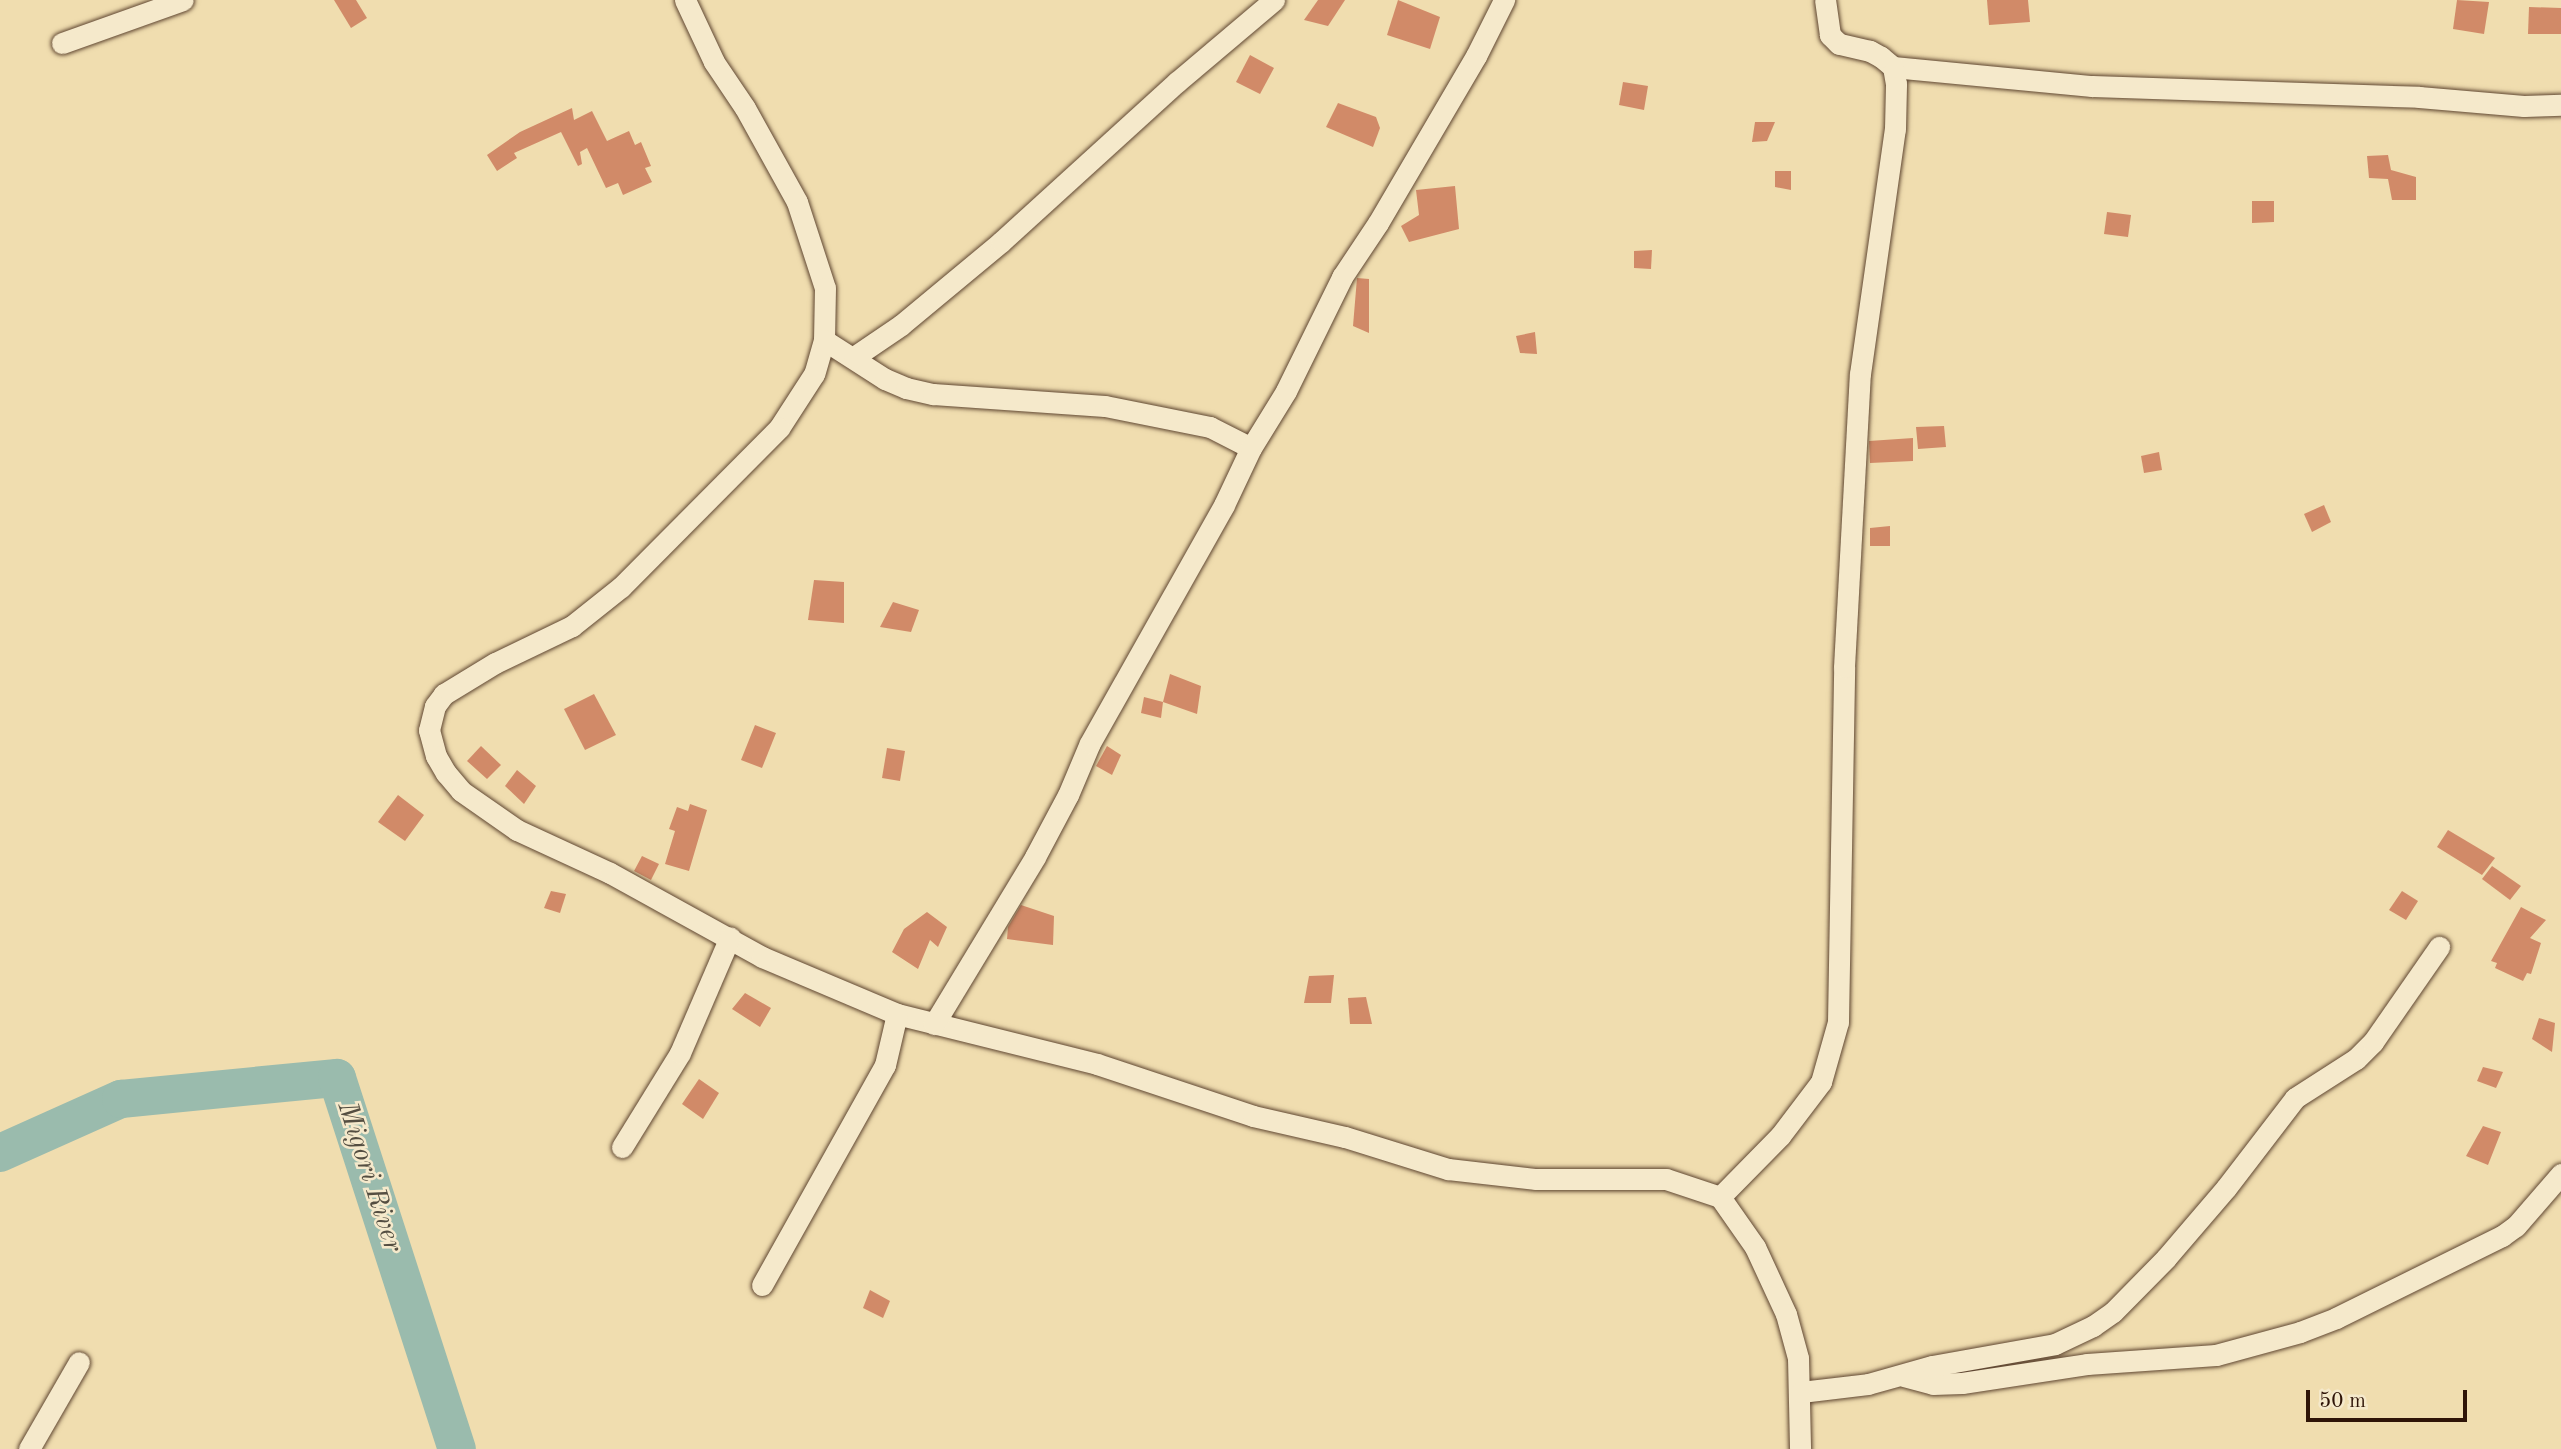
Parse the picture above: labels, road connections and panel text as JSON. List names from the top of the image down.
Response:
{
  "water": ["Migori River"],
  "scale_bar": "50 m"
}
